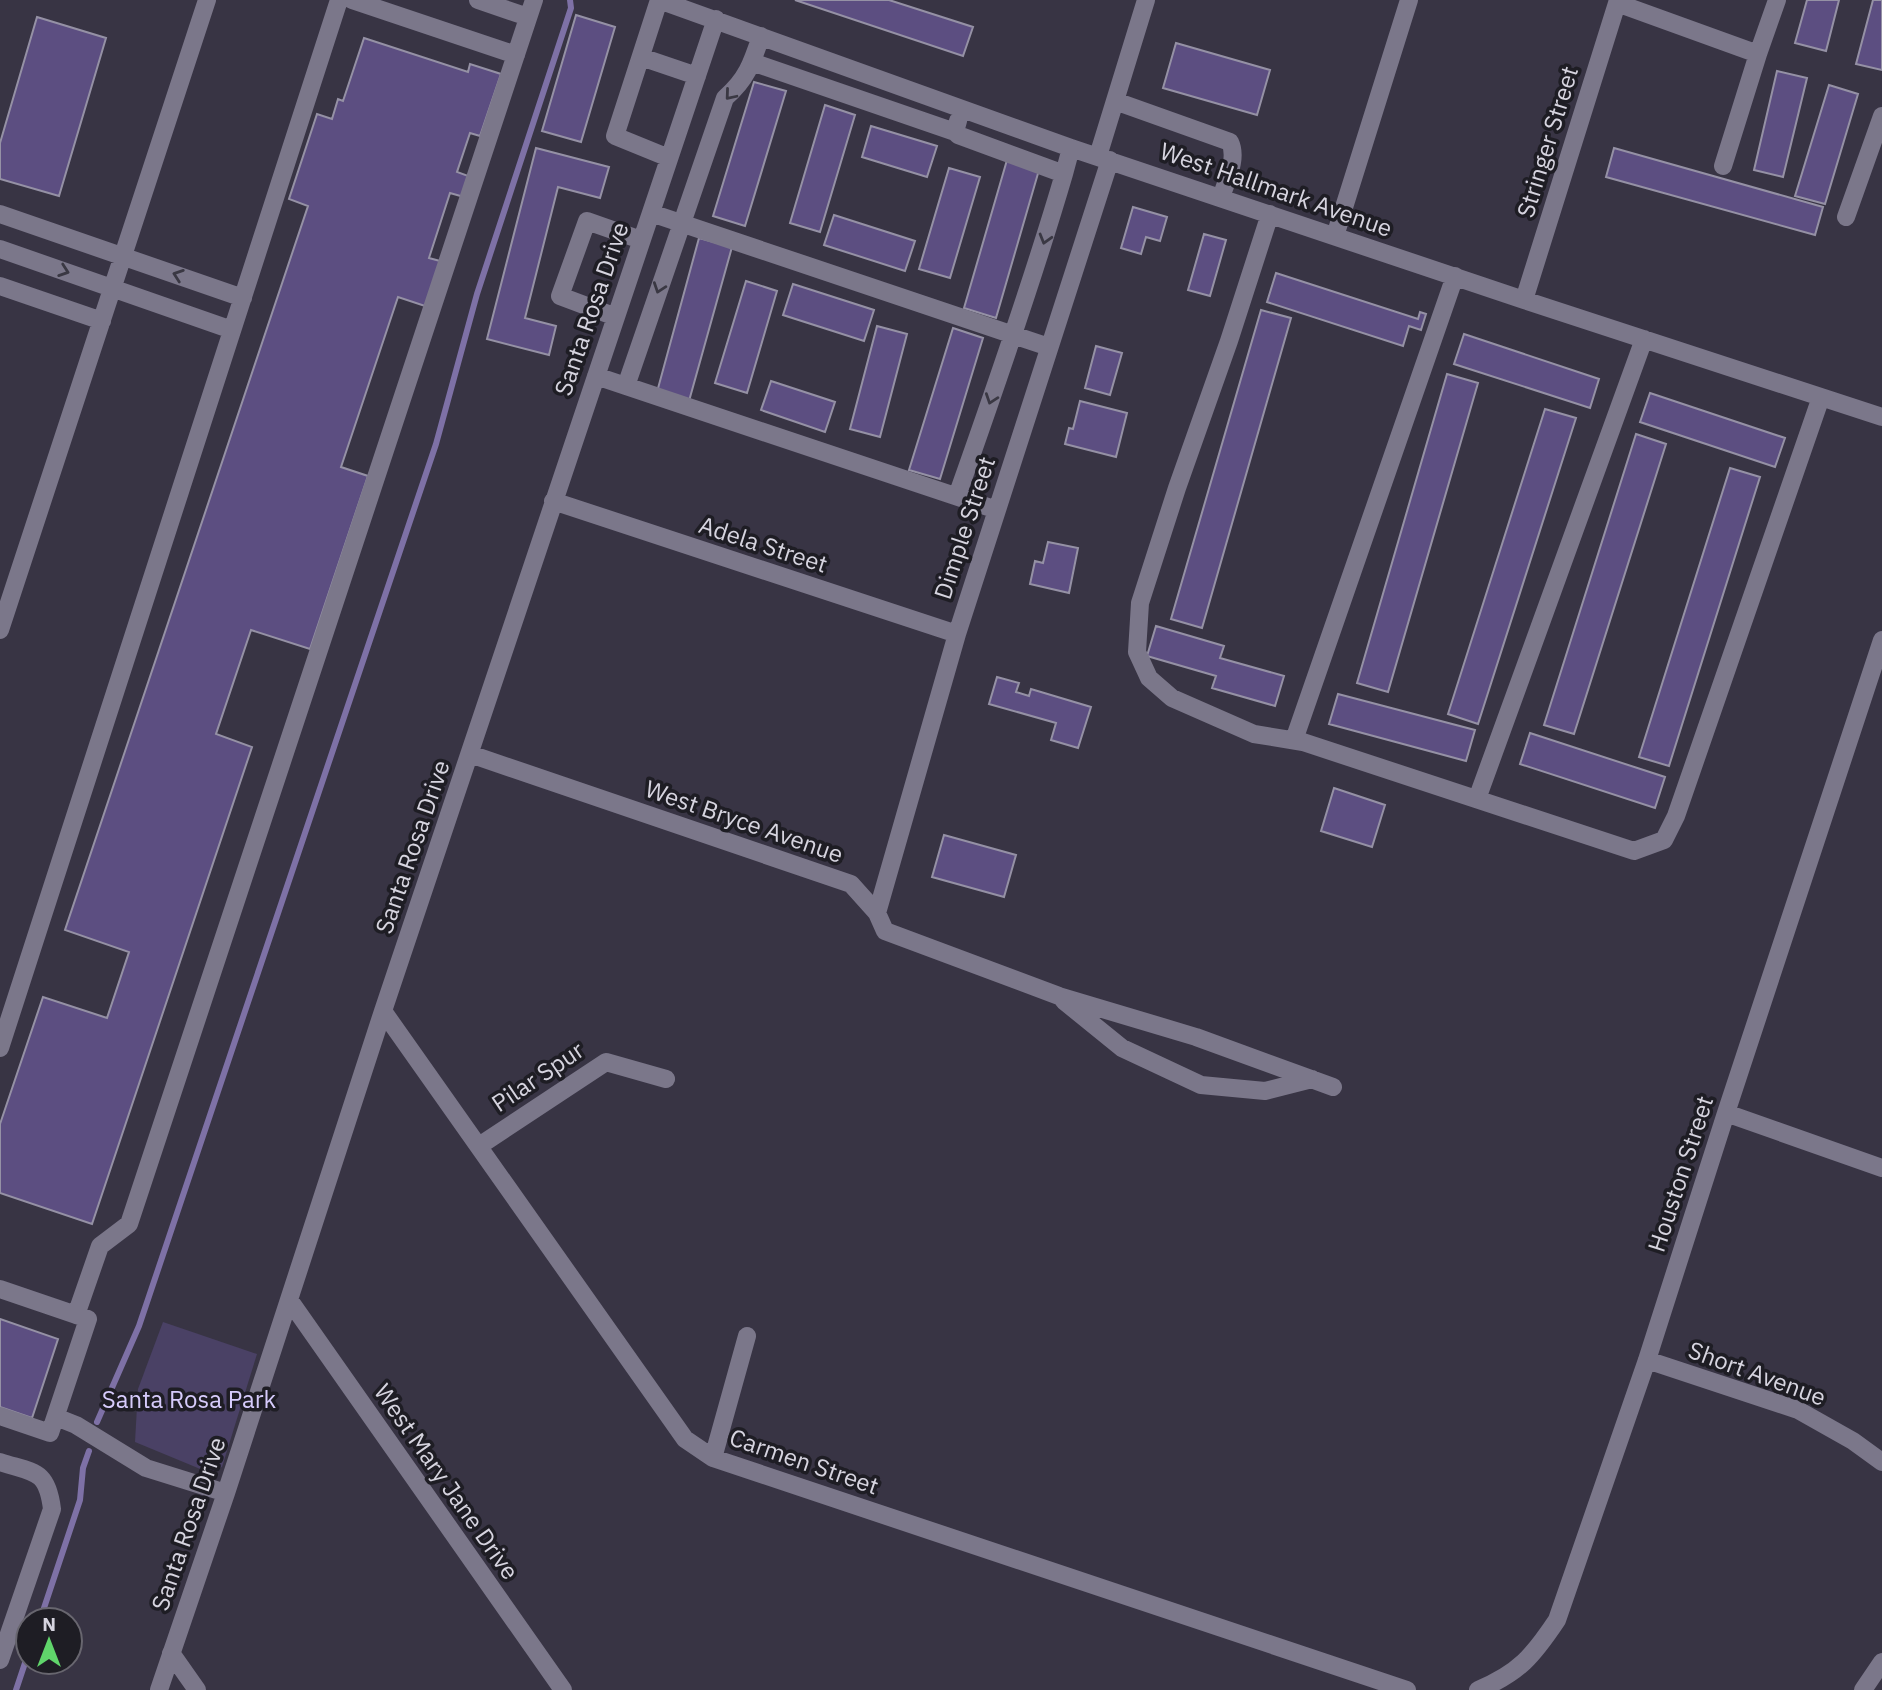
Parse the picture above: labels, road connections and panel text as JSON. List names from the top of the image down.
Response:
{
  "streets": {
    "street": [
      "Stringer Street",
      "West Hallmark Avenue",
      "Santa Rosa Drive",
      "Dimple Street",
      "Adela Street",
      "West Bryce Avenue",
      "Pilar Spur",
      "Houston Street",
      "Short Avenue",
      "Carmen Street",
      "West Mary Jane Drive"
    ]
  },
  "crossings": [
    ["Stringer Street", "West Hallmark Avenue"],
    ["West Hallmark Avenue", "Santa Rosa Drive"],
    ["West Hallmark Avenue", "Dimple Street"],
    ["Santa Rosa Drive", "Adela Street"],
    ["Santa Rosa Drive", "West Bryce Avenue"],
    ["Santa Rosa Drive", "Carmen Street"],
    ["Santa Rosa Drive", "West Mary Jane Drive"],
    ["Dimple Street", "Adela Street"],
    ["Dimple Street", "West Bryce Avenue"],
    ["Pilar Spur", "Carmen Street"],
    ["Houston Street", "Short Avenue"]
  ],
  "parks": ["Santa Rosa Park"],
  "north": "top"
}
